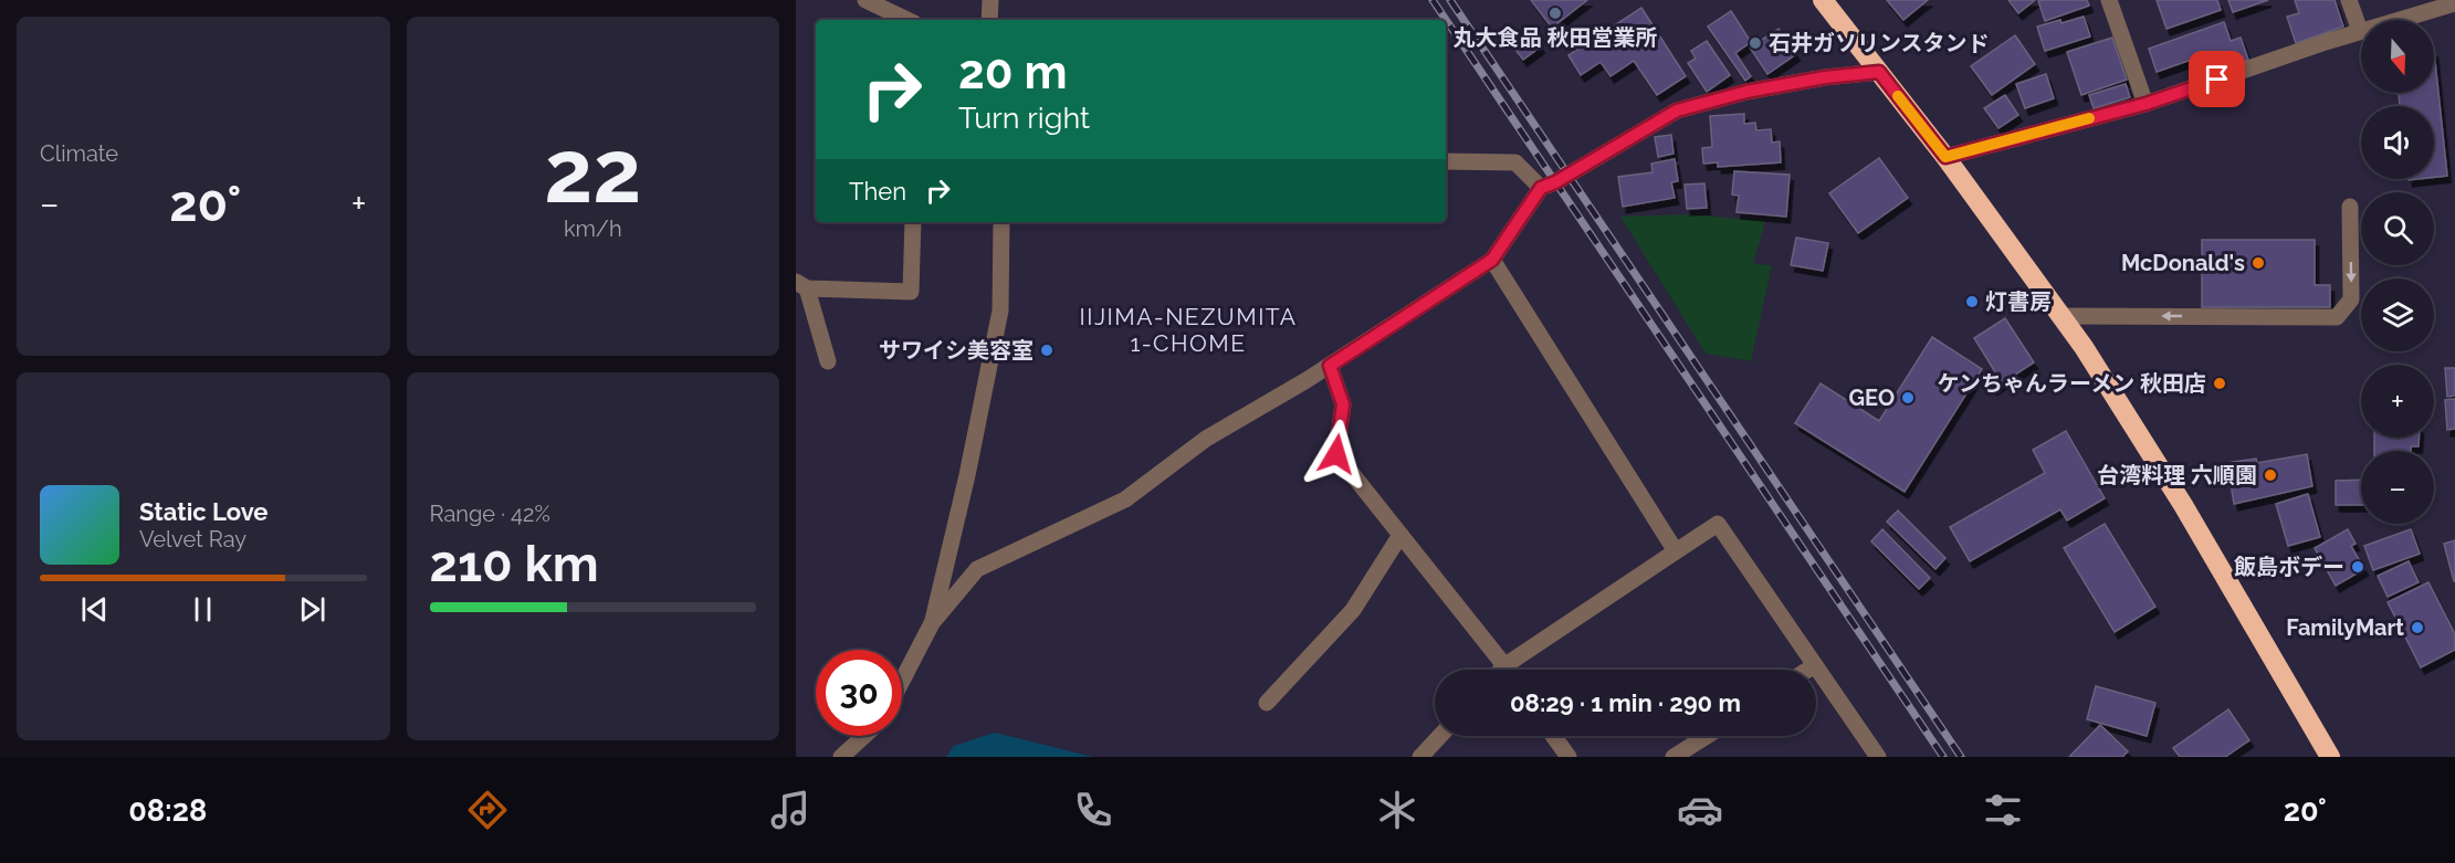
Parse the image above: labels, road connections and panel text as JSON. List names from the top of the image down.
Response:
{
  "districts": ["IIJIMA-NEZUMITA 1-CHOME"],
  "places": [
    "丸大食品 秋田営業所",
    "石井ガソリンスタンド",
    "McDonald's",
    "灯書房",
    "サワイシ美容室",
    "ケンちゃんラーメン 秋田店",
    "GEO",
    "台湾料理 六順園",
    "飯島ボデー",
    "FamilyMart"
  ],
  "north": "bottom",
  "page": {
    "tile": [
      "Climate",
      ["22", "km/h"],
      ["Range · 42%", "210 km"]
    ],
    "map_buttons": ["+", "−"],
    "turn": ["20 m", "Turn right"],
    "then": "Then",
    "heat": ["−", "20°", "+"],
    "song": ["Static Love", "Velvet Ray"],
    "limit": "30",
    "trip": "08:29 · 1 min · 290 m",
    "tabs": ["08:28", "20°"]
  }
}
